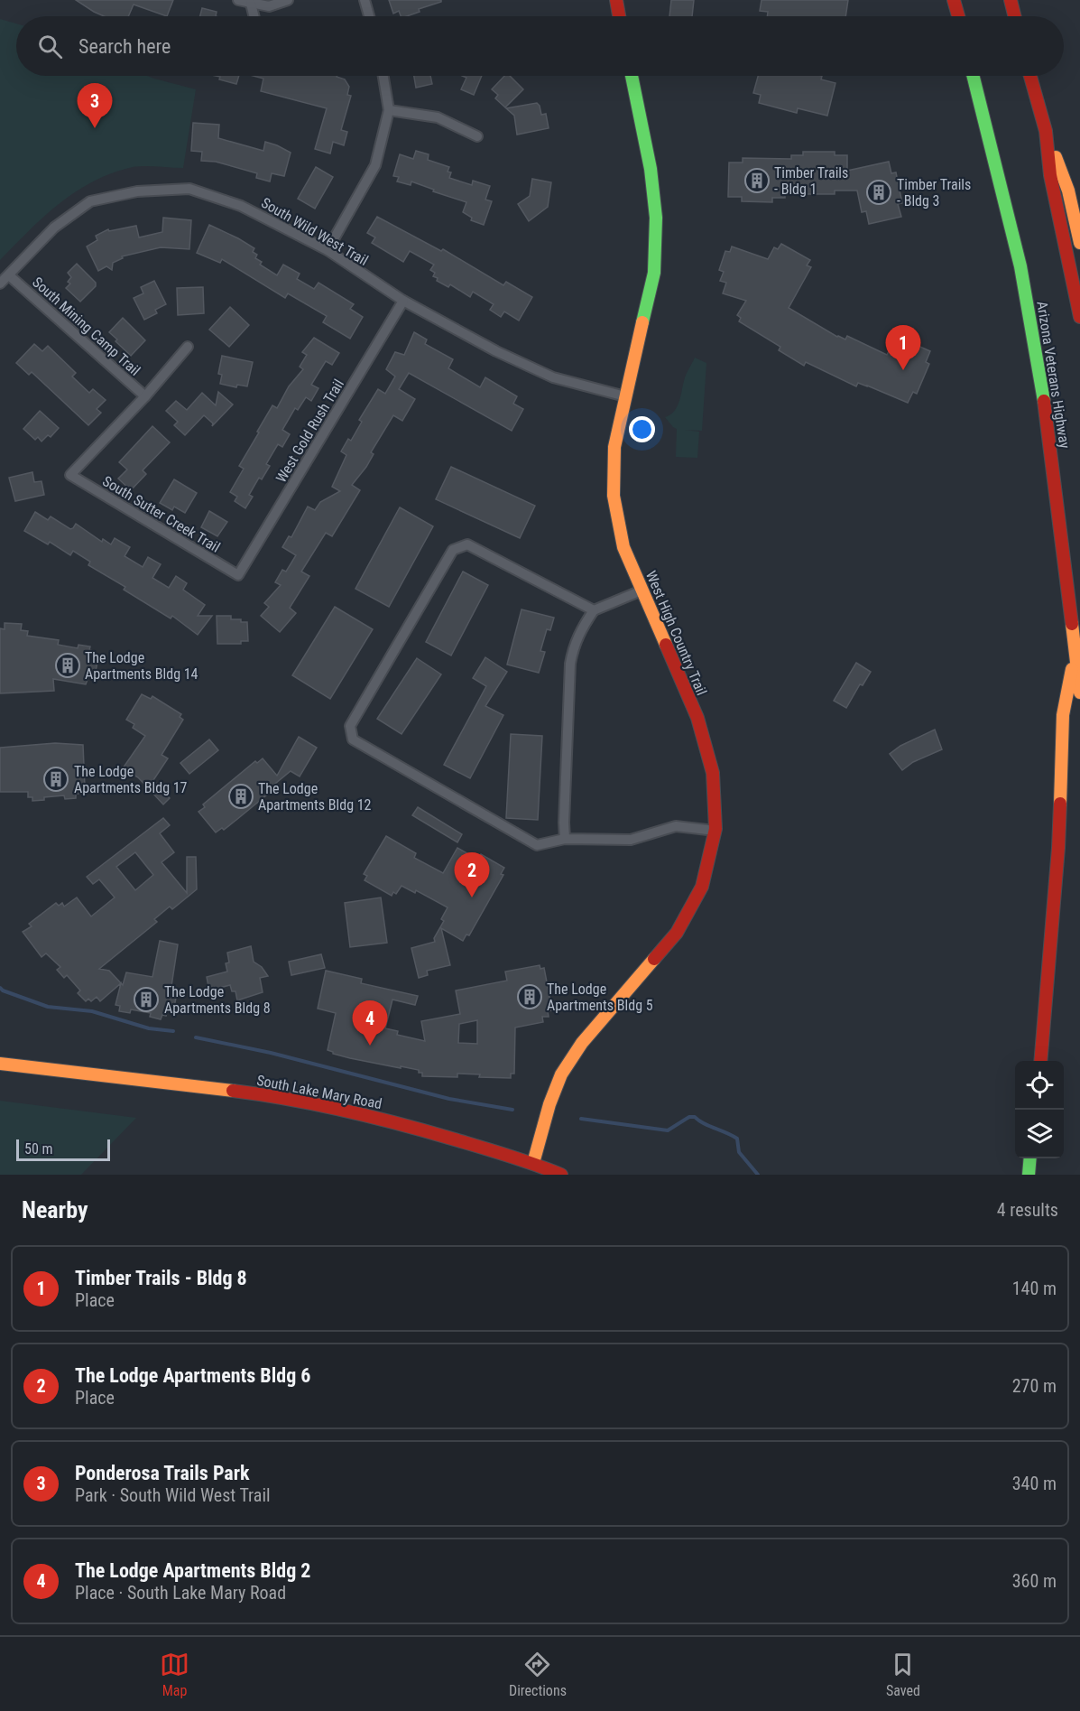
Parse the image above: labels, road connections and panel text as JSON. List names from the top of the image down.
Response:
{
  "streets": {
    "main road": ["Arizona Veterans Highway", "West High Country Trail", "South Lake Mary Road"],
    "street": [
      "South Wild West Trail",
      "South Mining Camp Trail",
      "West Gold Rush Trail",
      "South Sutter Creek Trail"
    ]
  },
  "crossings": [
    ["South Wild West Trail", "South Mining Camp Trail"],
    ["South Wild West Trail", "West Gold Rush Trail"],
    ["South Wild West Trail", "West High Country Trail"],
    ["South Mining Camp Trail", "South Sutter Creek Trail"],
    ["West Gold Rush Trail", "South Sutter Creek Trail"],
    ["West High Country Trail", "South Lake Mary Road"]
  ],
  "places": {
    "building": [
      "Timber Trails - Bldg 1",
      "Timber Trails - Bldg 3",
      "The Lodge Apartments Bldg 14",
      "The Lodge Apartments Bldg 17",
      "The Lodge Apartments Bldg 12",
      "The Lodge Apartments Bldg 5",
      "The Lodge Apartments Bldg 8"
    ]
  },
  "scale_bar": "50 m",
  "page": {
    "search": "Search here",
    "pins": [
      "3",
      "1",
      "2",
      "4"
    ],
    "scale": "50 m",
    "heading": ["Nearby", "4 results"],
    "list": [
      {
        "mark": "1",
        "name": "Timber Trails - Bldg 8",
        "note": "Place",
        "value": "140 m"
      },
      {
        "mark": "2",
        "name": "The Lodge Apartments Bldg 6",
        "note": "Place",
        "value": "270 m"
      },
      {
        "mark": "3",
        "name": "Ponderosa Trails Park",
        "note": "Park · South Wild West Trail",
        "value": "340 m"
      },
      {
        "mark": "4",
        "name": "The Lodge Apartments Bldg 2",
        "note": "Place · South Lake Mary Road",
        "value": "360 m"
      }
    ],
    "nav": ["Map", "Directions", "Saved"]
  }
}
